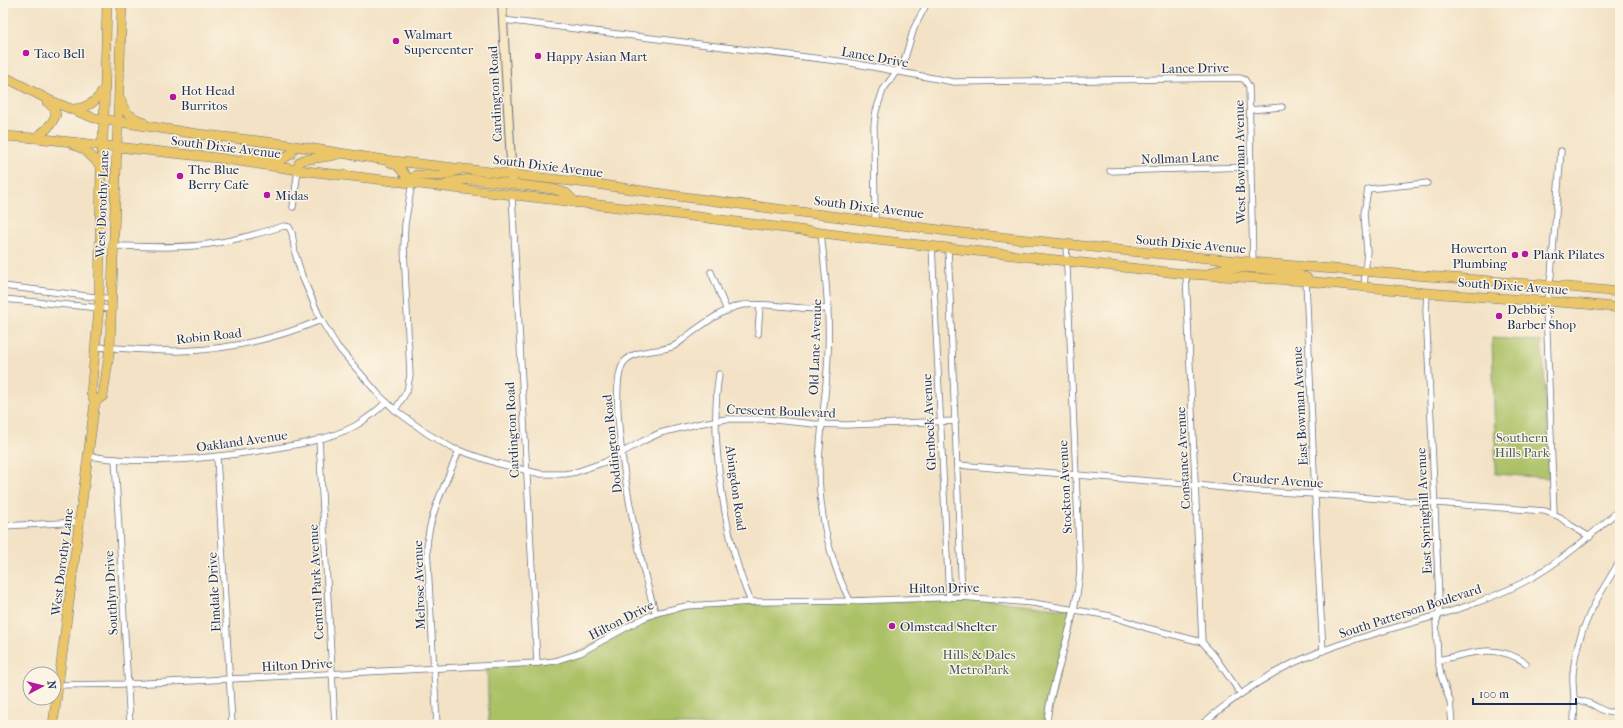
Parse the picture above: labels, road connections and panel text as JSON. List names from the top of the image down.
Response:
{
  "streets": {
    "main road": ["South Dixie Avenue", "West Dorothy Lane"],
    "street": [
      "Lance Drive",
      "Cardington Road",
      "Nollman Lane",
      "West Bowman Avenue",
      "Robin Road",
      "Old Lane Avenue",
      "East Bowman Avenue",
      "Crescent Boulevard",
      "Glenbeck Avenue",
      "Oakland Avenue",
      "Doddington Road",
      "Constance Avenue",
      "Crauder Avenue",
      "Stockton Avenue",
      "Abingdon Road",
      "East Springhill Avenue",
      "Central Park Avenue",
      "Melrose Avenue",
      "Hilton Drive",
      "Elmdale Drive",
      "Southlyn Drive",
      "South Patterson Boulevard"
    ]
  },
  "crossings": [
    ["Lance Drive", "Cardington Road"],
    ["Lance Drive", "West Bowman Avenue"],
    ["Cardington Road", "South Dixie Avenue"],
    ["Cardington Road", "Crescent Boulevard"],
    ["Cardington Road", "Hilton Drive"],
    ["South Dixie Avenue", "West Bowman Avenue"],
    ["South Dixie Avenue", "West Dorothy Lane"],
    ["South Dixie Avenue", "Old Lane Avenue"],
    ["South Dixie Avenue", "East Bowman Avenue"],
    ["South Dixie Avenue", "Glenbeck Avenue"],
    ["South Dixie Avenue", "Constance Avenue"],
    ["South Dixie Avenue", "Stockton Avenue"],
    ["South Dixie Avenue", "East Springhill Avenue"],
    ["Nollman Lane", "West Bowman Avenue"],
    ["West Dorothy Lane", "Robin Road"],
    ["West Dorothy Lane", "Crescent Boulevard"],
    ["West Dorothy Lane", "Oakland Avenue"],
    ["Robin Road", "Crescent Boulevard"],
    ["Old Lane Avenue", "Crescent Boulevard"],
    ["Old Lane Avenue", "Doddington Road"],
    ["Old Lane Avenue", "Hilton Drive"],
    ["East Bowman Avenue", "Crauder Avenue"],
    ["East Bowman Avenue", "South Patterson Boulevard"],
    ["Crescent Boulevard", "Glenbeck Avenue"],
    ["Crescent Boulevard", "Oakland Avenue"],
    ["Crescent Boulevard", "Doddington Road"],
    ["Crescent Boulevard", "Abingdon Road"],
    ["Crescent Boulevard", "Melrose Avenue"],
    ["Glenbeck Avenue", "Crauder Avenue"],
    ["Glenbeck Avenue", "Hilton Drive"],
    ["Oakland Avenue", "Central Park Avenue"],
    ["Oakland Avenue", "Elmdale Drive"],
    ["Oakland Avenue", "Southlyn Drive"],
    ["Doddington Road", "Hilton Drive"],
    ["Constance Avenue", "Crauder Avenue"],
    ["Constance Avenue", "Hilton Drive"],
    ["Crauder Avenue", "Stockton Avenue"],
    ["Crauder Avenue", "East Springhill Avenue"],
    ["Crauder Avenue", "South Patterson Boulevard"],
    ["Stockton Avenue", "Hilton Drive"],
    ["Abingdon Road", "Hilton Drive"],
    ["East Springhill Avenue", "South Patterson Boulevard"],
    ["Central Park Avenue", "Hilton Drive"],
    ["Melrose Avenue", "Hilton Drive"],
    ["Hilton Drive", "Elmdale Drive"],
    ["Hilton Drive", "Southlyn Drive"]
  ],
  "parks": ["Southern Hills Park", "Hills & Dales MetroPark"],
  "places": [
    "Walmart Supercenter",
    "Taco Bell",
    "Happy Asian Mart",
    "Hot Head Burritos",
    "The Blue Berry Cafe",
    "Midas",
    "Plank Pilates",
    "Howerton Plumbing",
    "Debbie's Barber Shop",
    "Olmstead Shelter"
  ],
  "scale_bar": "100 m",
  "north": "right"
}
